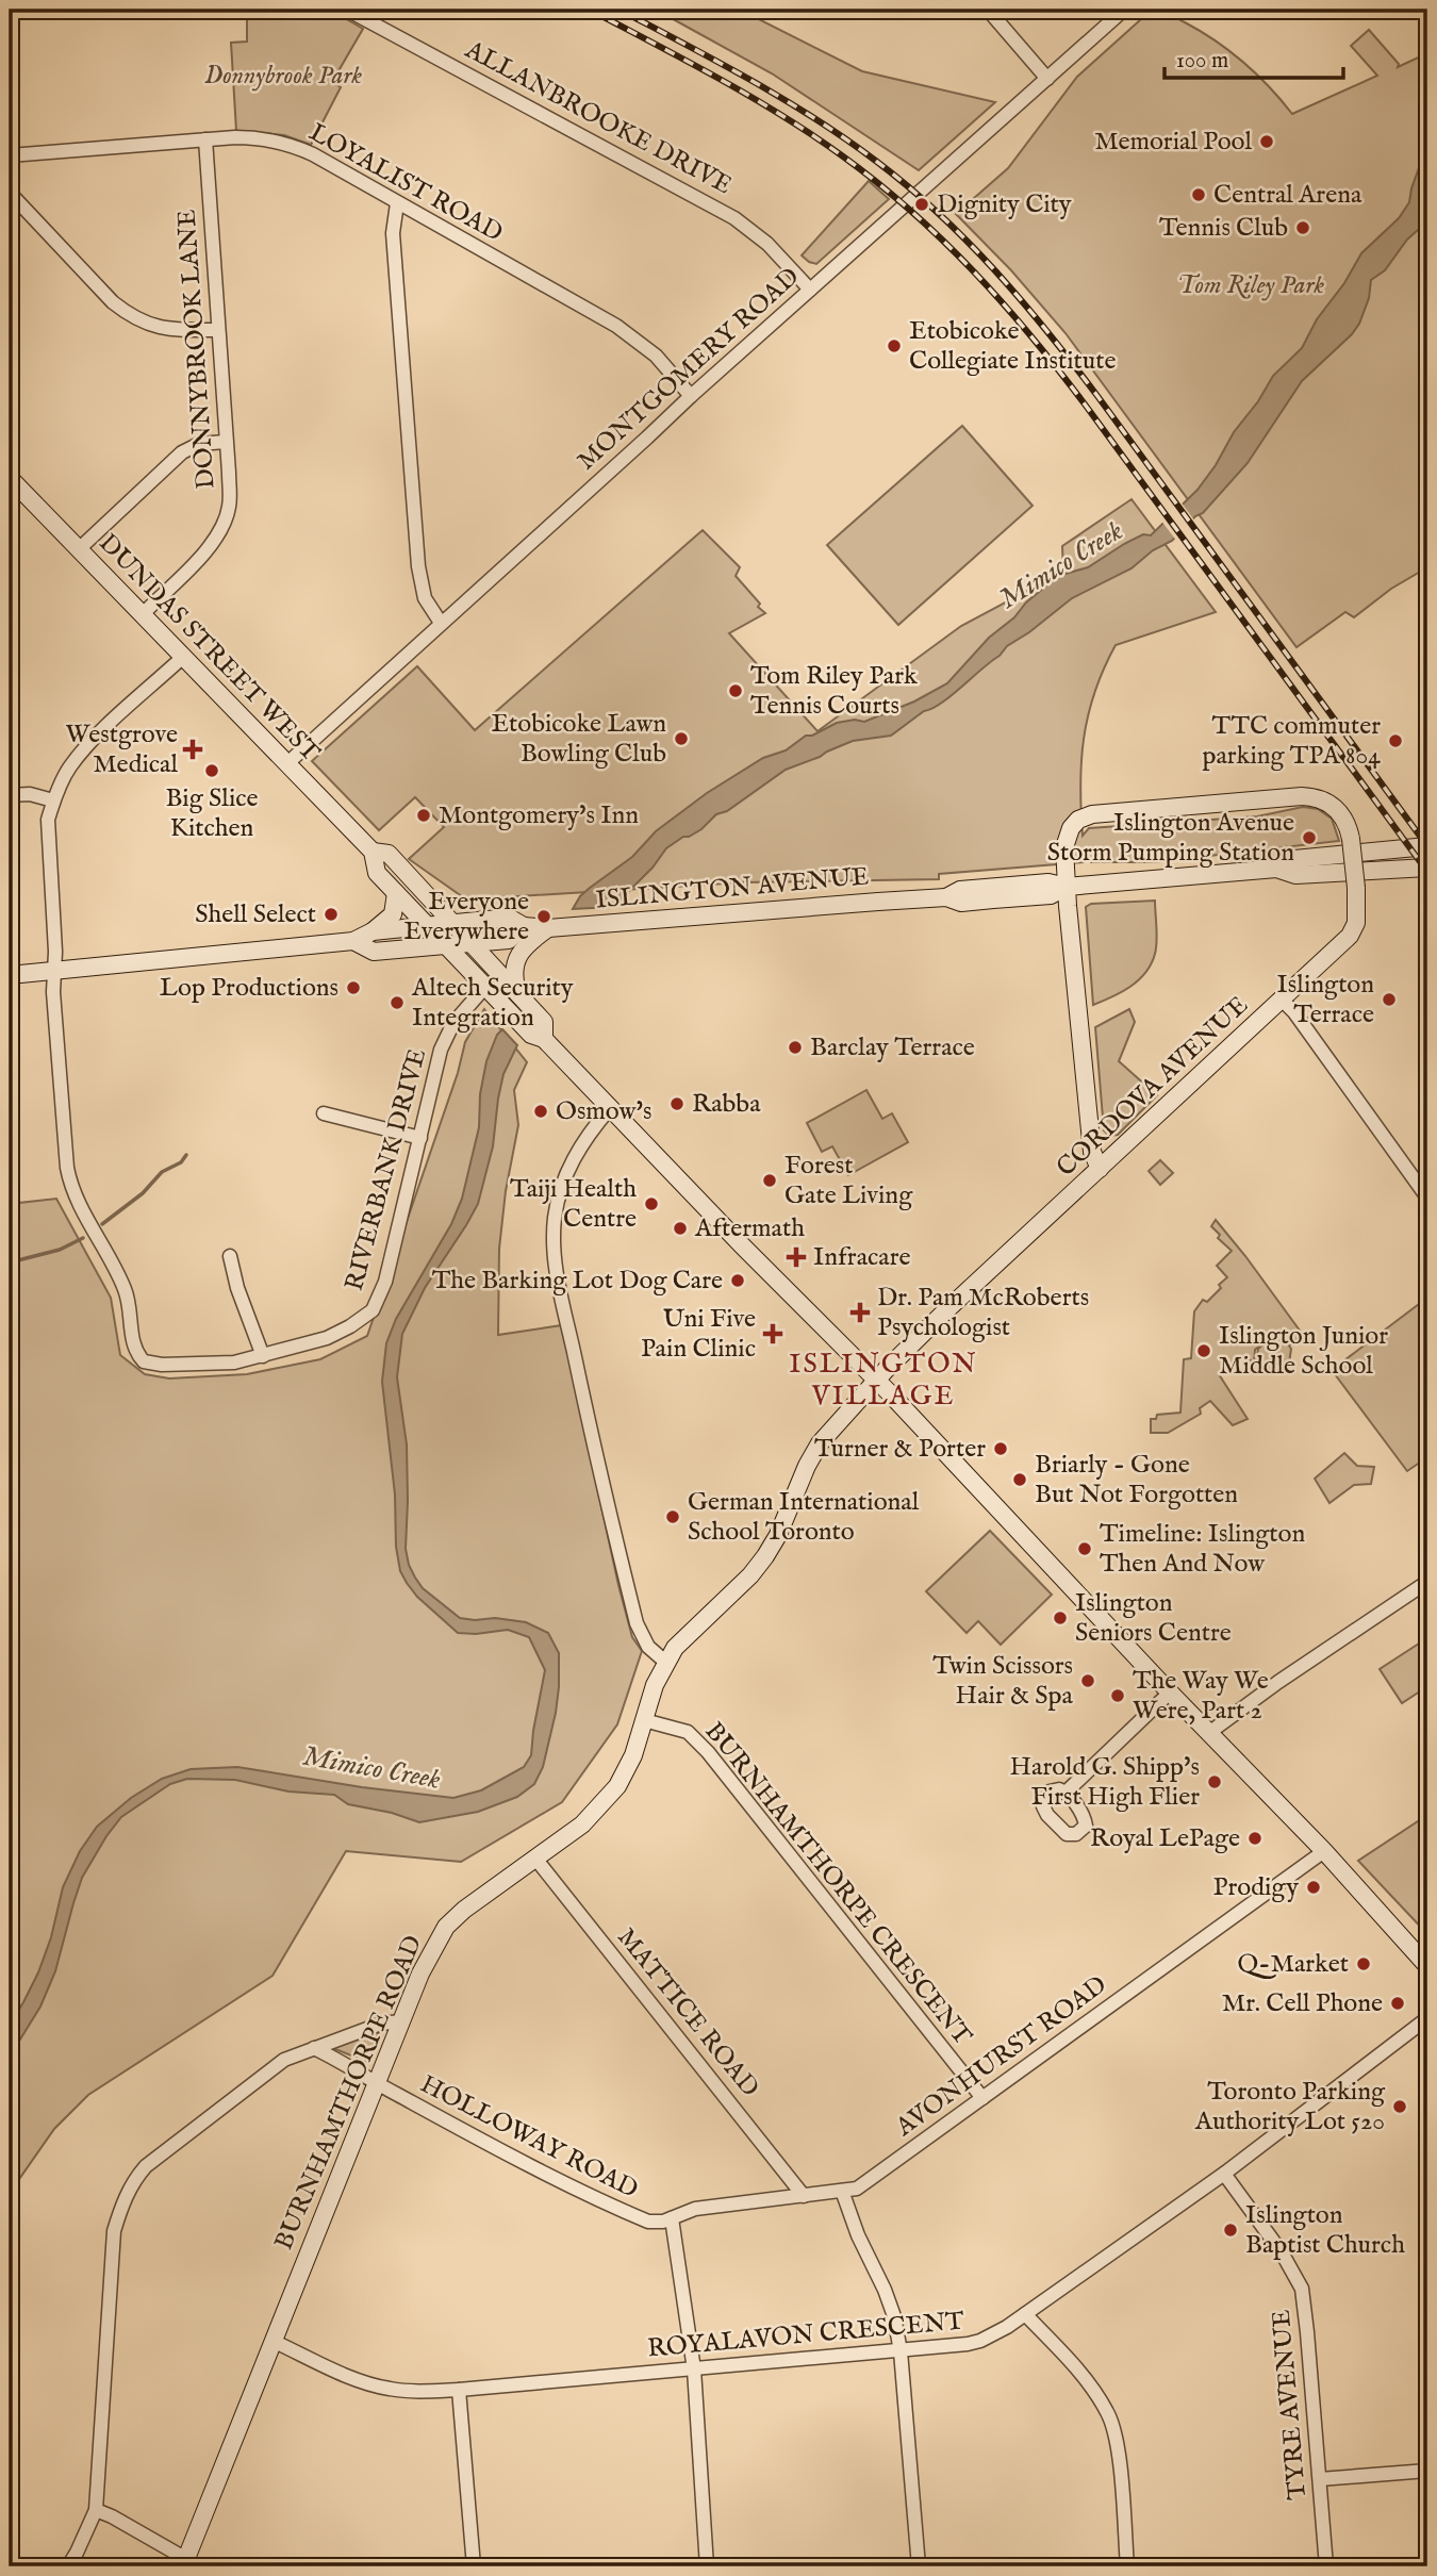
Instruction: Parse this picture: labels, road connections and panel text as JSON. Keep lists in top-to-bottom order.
{
  "streets": {
    "main road": [
      "DUNDAS STREET WEST",
      "ISLINGTON AVENUE",
      "CORDOVA AVENUE",
      "BURNHAMTHORPE ROAD"
    ],
    "street": [
      "ALLANBROOKE DRIVE",
      "LOYALIST ROAD",
      "DONNYBROOK LANE",
      "MONTGOMERY ROAD",
      "RIVERBANK DRIVE",
      "BURNHAMTHORPE CRESCENT",
      "MATTICE ROAD",
      "AVONHURST ROAD",
      "HOLLOWAY ROAD",
      "ROYALAVON CRESCENT",
      "TYRE AVENUE"
    ]
  },
  "crossings": [
    ["ALLANBROOKE DRIVE", "MONTGOMERY ROAD"],
    ["LOYALIST ROAD", "DONNYBROOK LANE"],
    ["LOYALIST ROAD", "MONTGOMERY ROAD"],
    ["DONNYBROOK LANE", "DUNDAS STREET WEST"],
    ["MONTGOMERY ROAD", "DUNDAS STREET WEST"],
    ["DUNDAS STREET WEST", "ISLINGTON AVENUE"],
    ["DUNDAS STREET WEST", "CORDOVA AVENUE"],
    ["DUNDAS STREET WEST", "RIVERBANK DRIVE"],
    ["DUNDAS STREET WEST", "AVONHURST ROAD"],
    ["DUNDAS STREET WEST", "BURNHAMTHORPE ROAD"],
    ["ISLINGTON AVENUE", "CORDOVA AVENUE"],
    ["ISLINGTON AVENUE", "RIVERBANK DRIVE"],
    ["CORDOVA AVENUE", "BURNHAMTHORPE ROAD"],
    ["BURNHAMTHORPE CRESCENT", "AVONHURST ROAD"],
    ["BURNHAMTHORPE CRESCENT", "BURNHAMTHORPE ROAD"],
    ["MATTICE ROAD", "AVONHURST ROAD"],
    ["MATTICE ROAD", "BURNHAMTHORPE ROAD"],
    ["AVONHURST ROAD", "HOLLOWAY ROAD"],
    ["BURNHAMTHORPE ROAD", "HOLLOWAY ROAD"],
    ["BURNHAMTHORPE ROAD", "ROYALAVON CRESCENT"],
    ["ROYALAVON CRESCENT", "TYRE AVENUE"]
  ],
  "districts": ["ISLINGTON VILLAGE"],
  "water": ["Mimico Creek"],
  "parks": ["Donnybrook Park", "Tom Riley Park"],
  "places": {
    "other": [
      "Memorial Pool",
      "Central Arena",
      "Dignity City",
      "Tennis Club",
      "Etobicoke Collegiate Institute",
      "Tom Riley Park Tennis Courts",
      "Etobicoke Lawn Bowling Club",
      "TTC commuter parking TPA 804",
      "Big Slice Kitchen",
      "Montgomery's Inn",
      "Islington Avenue Storm Pumping Station",
      "Shell Select",
      "Everyone Everywhere",
      "Lop Productions",
      "Islington Terrace",
      "Altech Security Integration",
      "Barclay Terrace",
      "Rabba",
      "Osmow's",
      "Forest Gate Living",
      "Taiji Health Centre",
      "Aftermath",
      "The Barking Lot Dog Care",
      "Islington Junior Middle School",
      "Turner & Porter",
      "Briarly - Gone But Not Forgotten",
      "German International School Toronto",
      "Timeline: Islington Then And Now",
      "Islington Seniors Centre",
      "Twin Scissors Hair & Spa",
      "The Way We Were, Part 2",
      "Harold G. Shipp's First High Flier",
      "Royal LePage",
      "Prodigy",
      "Q-Market",
      "Mr. Cell Phone",
      "Toronto Parking Authority Lot 520",
      "Islington Baptist Church"
    ],
    "health": [
      "Westgrove Medical",
      "Infracare",
      "Dr. Pam McRoberts Psychologist",
      "Uni Five Pain Clinic"
    ]
  },
  "scale_bar": "100 m"
}
